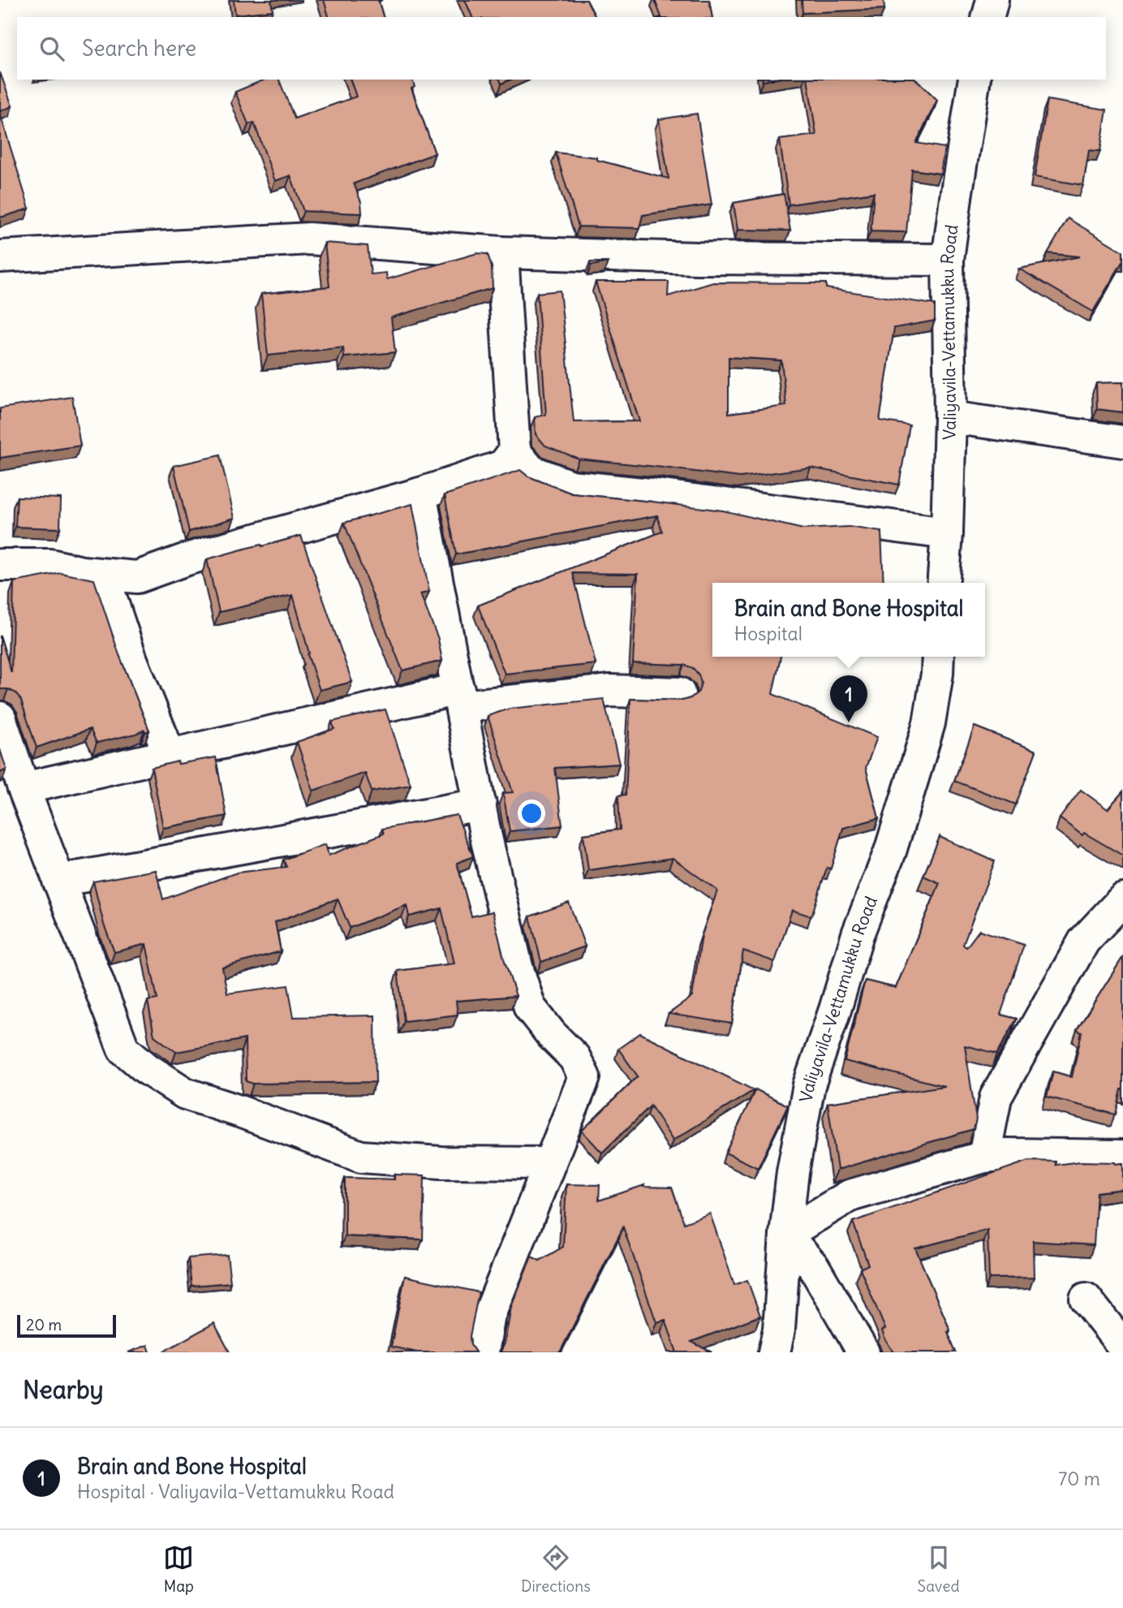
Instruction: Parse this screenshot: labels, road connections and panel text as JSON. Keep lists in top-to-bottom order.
{
  "streets": {
    "street": ["Valiyavila-Vettamukku Road"]
  },
  "scale_bar": "20 m",
  "page": {
    "search": "Search here",
    "popup": ["Brain and Bone Hospital", "Hospital"],
    "pins": "1",
    "scale": "20 m",
    "heading": "Nearby",
    "list": [
      {
        "mark": "1",
        "name": "Brain and Bone Hospital",
        "note": "Hospital · Valiyavila-Vettamukku Road",
        "value": "70 m"
      }
    ],
    "nav": ["Map", "Directions", "Saved"]
  }
}
